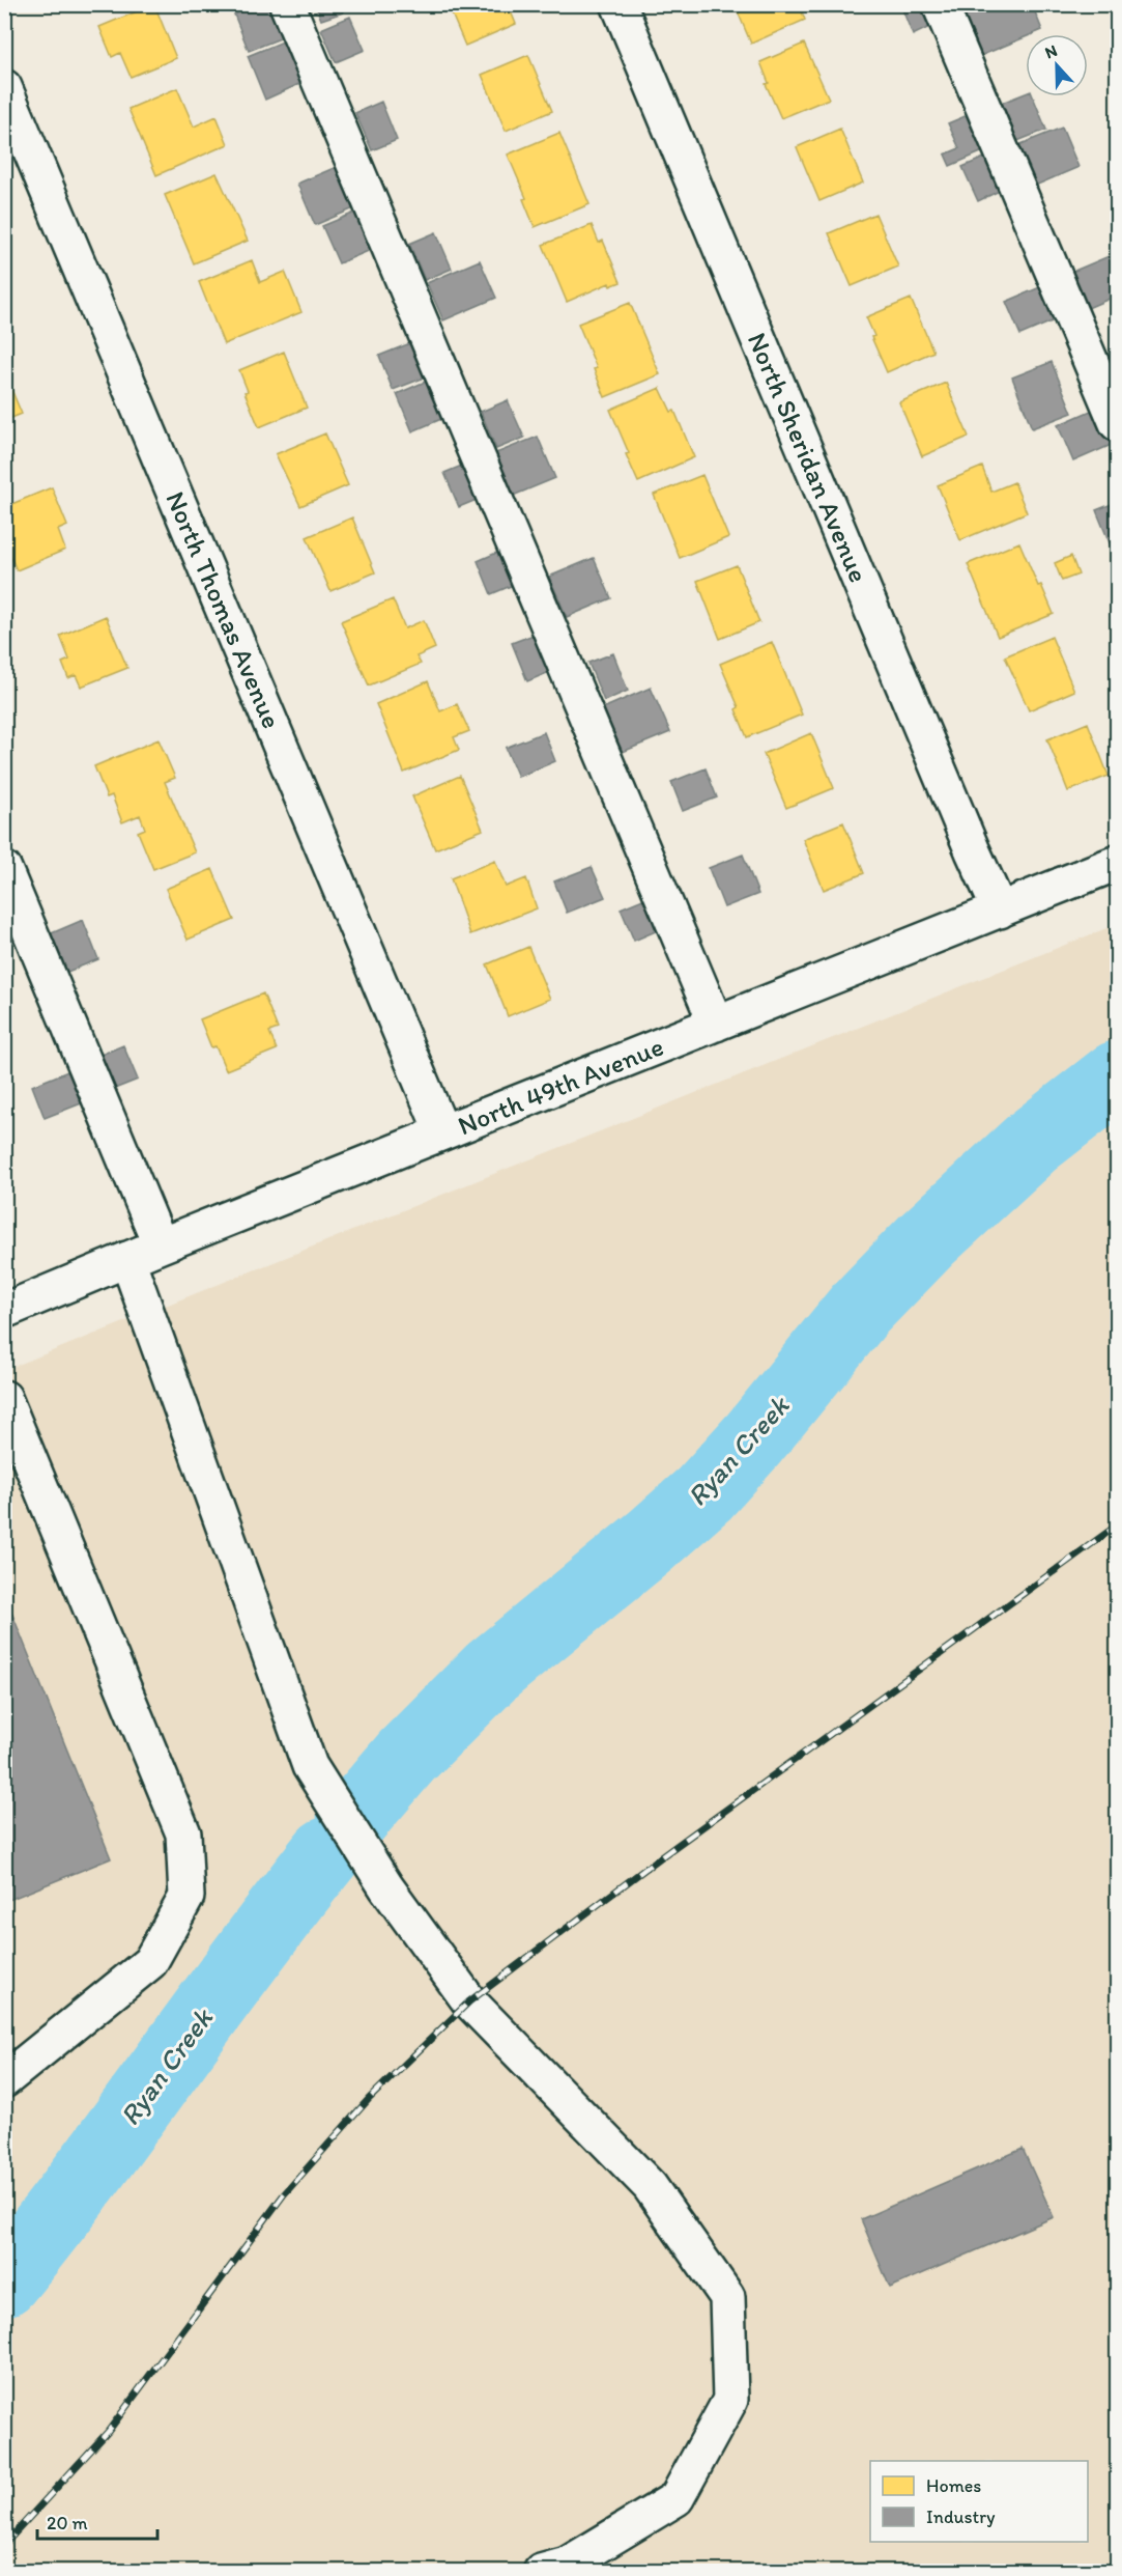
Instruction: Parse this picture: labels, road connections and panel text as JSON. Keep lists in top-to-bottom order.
{
  "streets": {
    "street": ["North Sheridan Avenue", "North Thomas Avenue", "North 49th Avenue"]
  },
  "crossings": [
    ["North Sheridan Avenue", "North 49th Avenue"],
    ["North Thomas Avenue", "North 49th Avenue"]
  ],
  "water": ["Ryan Creek"],
  "legend": ["Homes", "Industry"],
  "scale_bar": "20 m",
  "north": "top"
}
